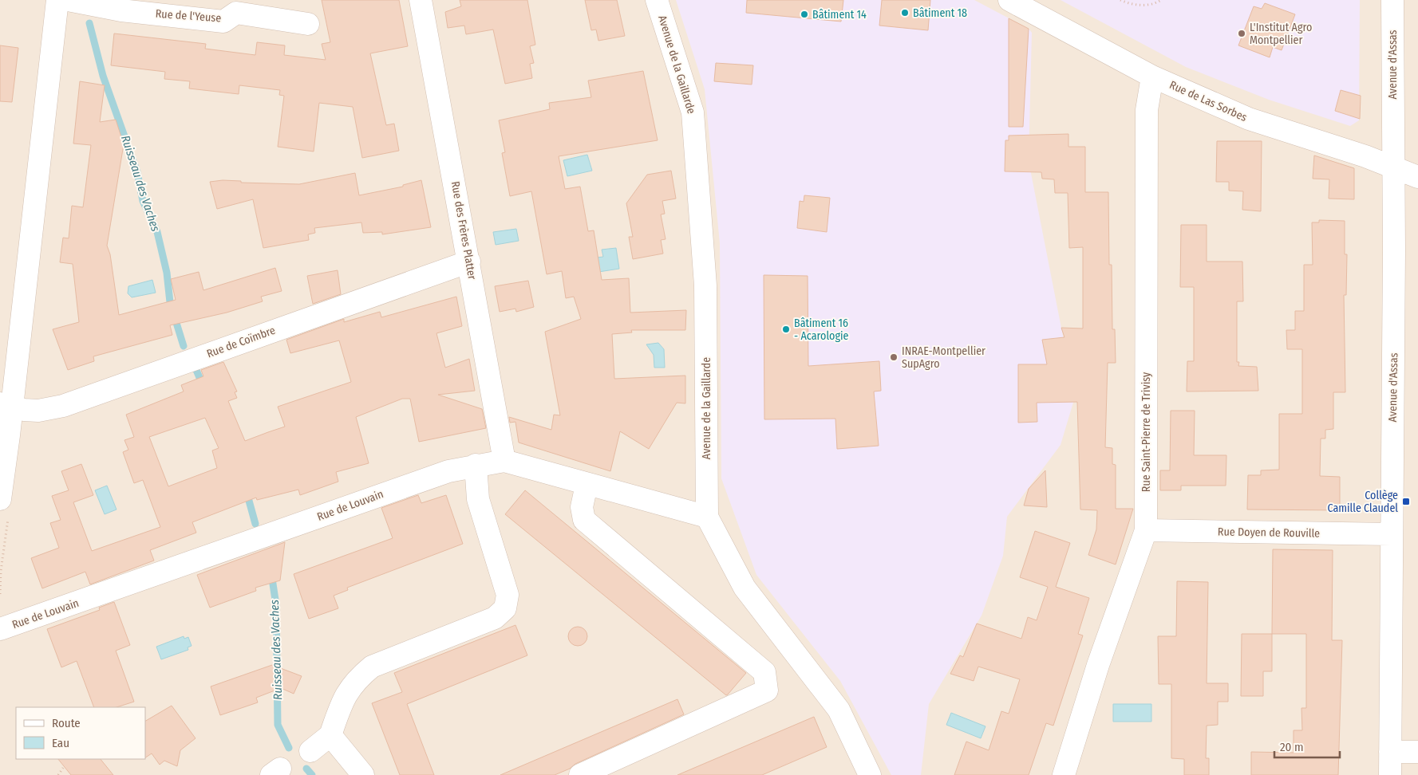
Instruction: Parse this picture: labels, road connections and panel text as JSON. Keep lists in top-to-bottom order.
{
  "streets": {
    "street": [
      "Rue de l'Yeuse",
      "Avenue de la Gaillarde",
      "Avenue d'Assas",
      "Rue de Las Sorbes",
      "Rue des Frères Platter",
      "Rue de Coïmbre",
      "Rue Saint-Pierre de Trivisy",
      "Rue de Louvain",
      "Rue Doyen de Rouville"
    ]
  },
  "crossings": [
    ["Avenue de la Gaillarde", "Rue de Louvain"],
    ["Avenue d'Assas", "Rue de Las Sorbes"],
    ["Avenue d'Assas", "Rue Doyen de Rouville"],
    ["Rue de Las Sorbes", "Rue Saint-Pierre de Trivisy"],
    ["Rue des Frères Platter", "Rue de Coïmbre"],
    ["Rue des Frères Platter", "Rue de Louvain"],
    ["Rue Saint-Pierre de Trivisy", "Rue Doyen de Rouville"]
  ],
  "water": ["Ruisseau des Vaches"],
  "places": {
    "other": [
      "Bâtiment 18",
      "Bâtiment 14",
      "L'Institut Agro Montpellier",
      "Bâtiment 16 - Acarologie",
      "INRAE-Montpellier SupAgro"
    ],
    "transit": ["Collège Camille Claudel"]
  },
  "legend": ["Route", "Eau"],
  "scale_bar": "20 m"
}
